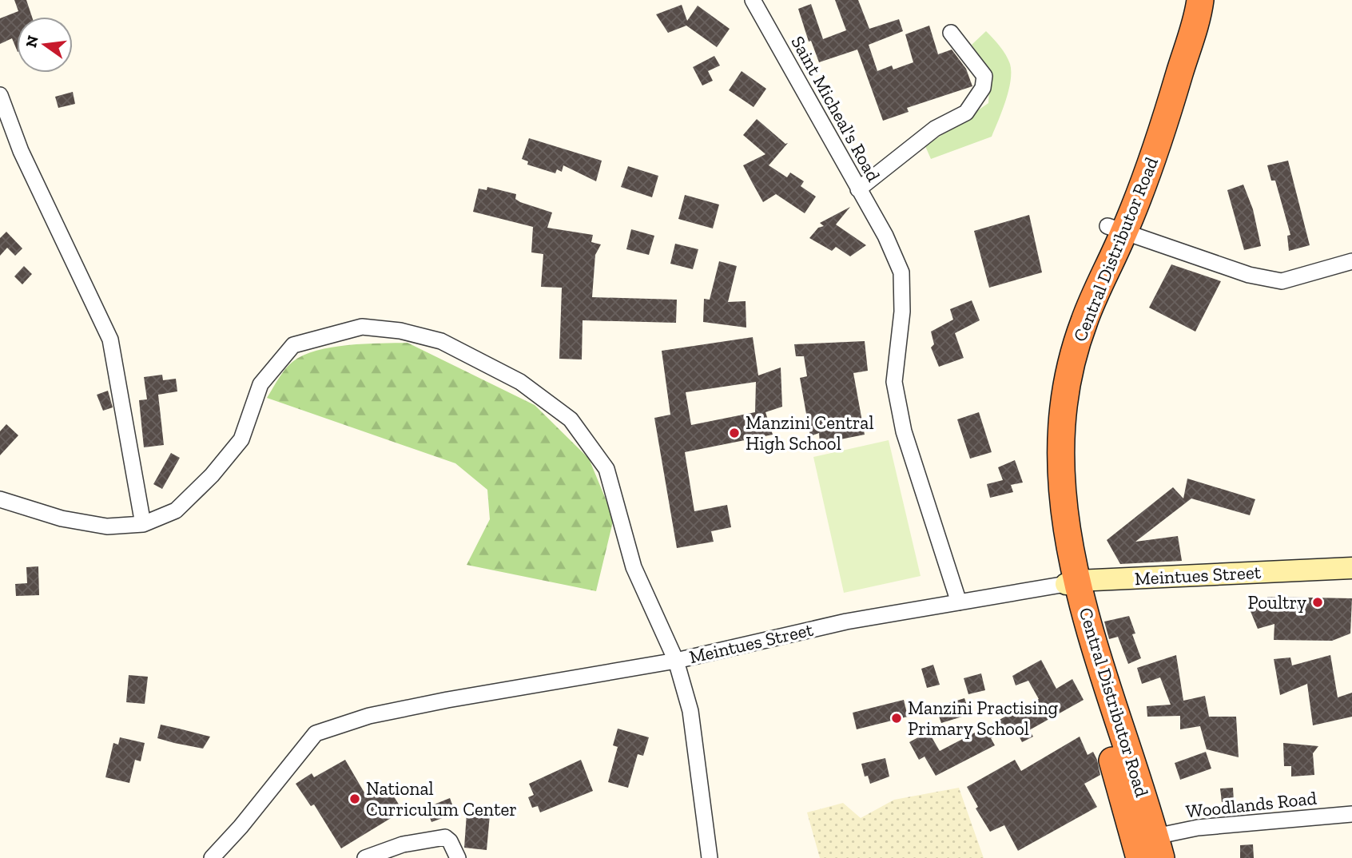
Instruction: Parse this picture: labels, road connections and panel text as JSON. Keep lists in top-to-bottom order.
{
  "streets": {
    "highway": ["Central Distributor Road"],
    "street": ["Saint Micheal's Road", "Meintues Street", "Woodlands Road"]
  },
  "crossings": [
    ["Saint Micheal's Road", "Meintues Street"],
    ["Central Distributor Road", "Meintues Street"],
    ["Central Distributor Road", "Woodlands Road"]
  ],
  "places": [
    "Manzini Central High School",
    "Poultry",
    "Manzini Practising Primary School",
    "National Curriculum Center"
  ],
  "north": "left"
}
